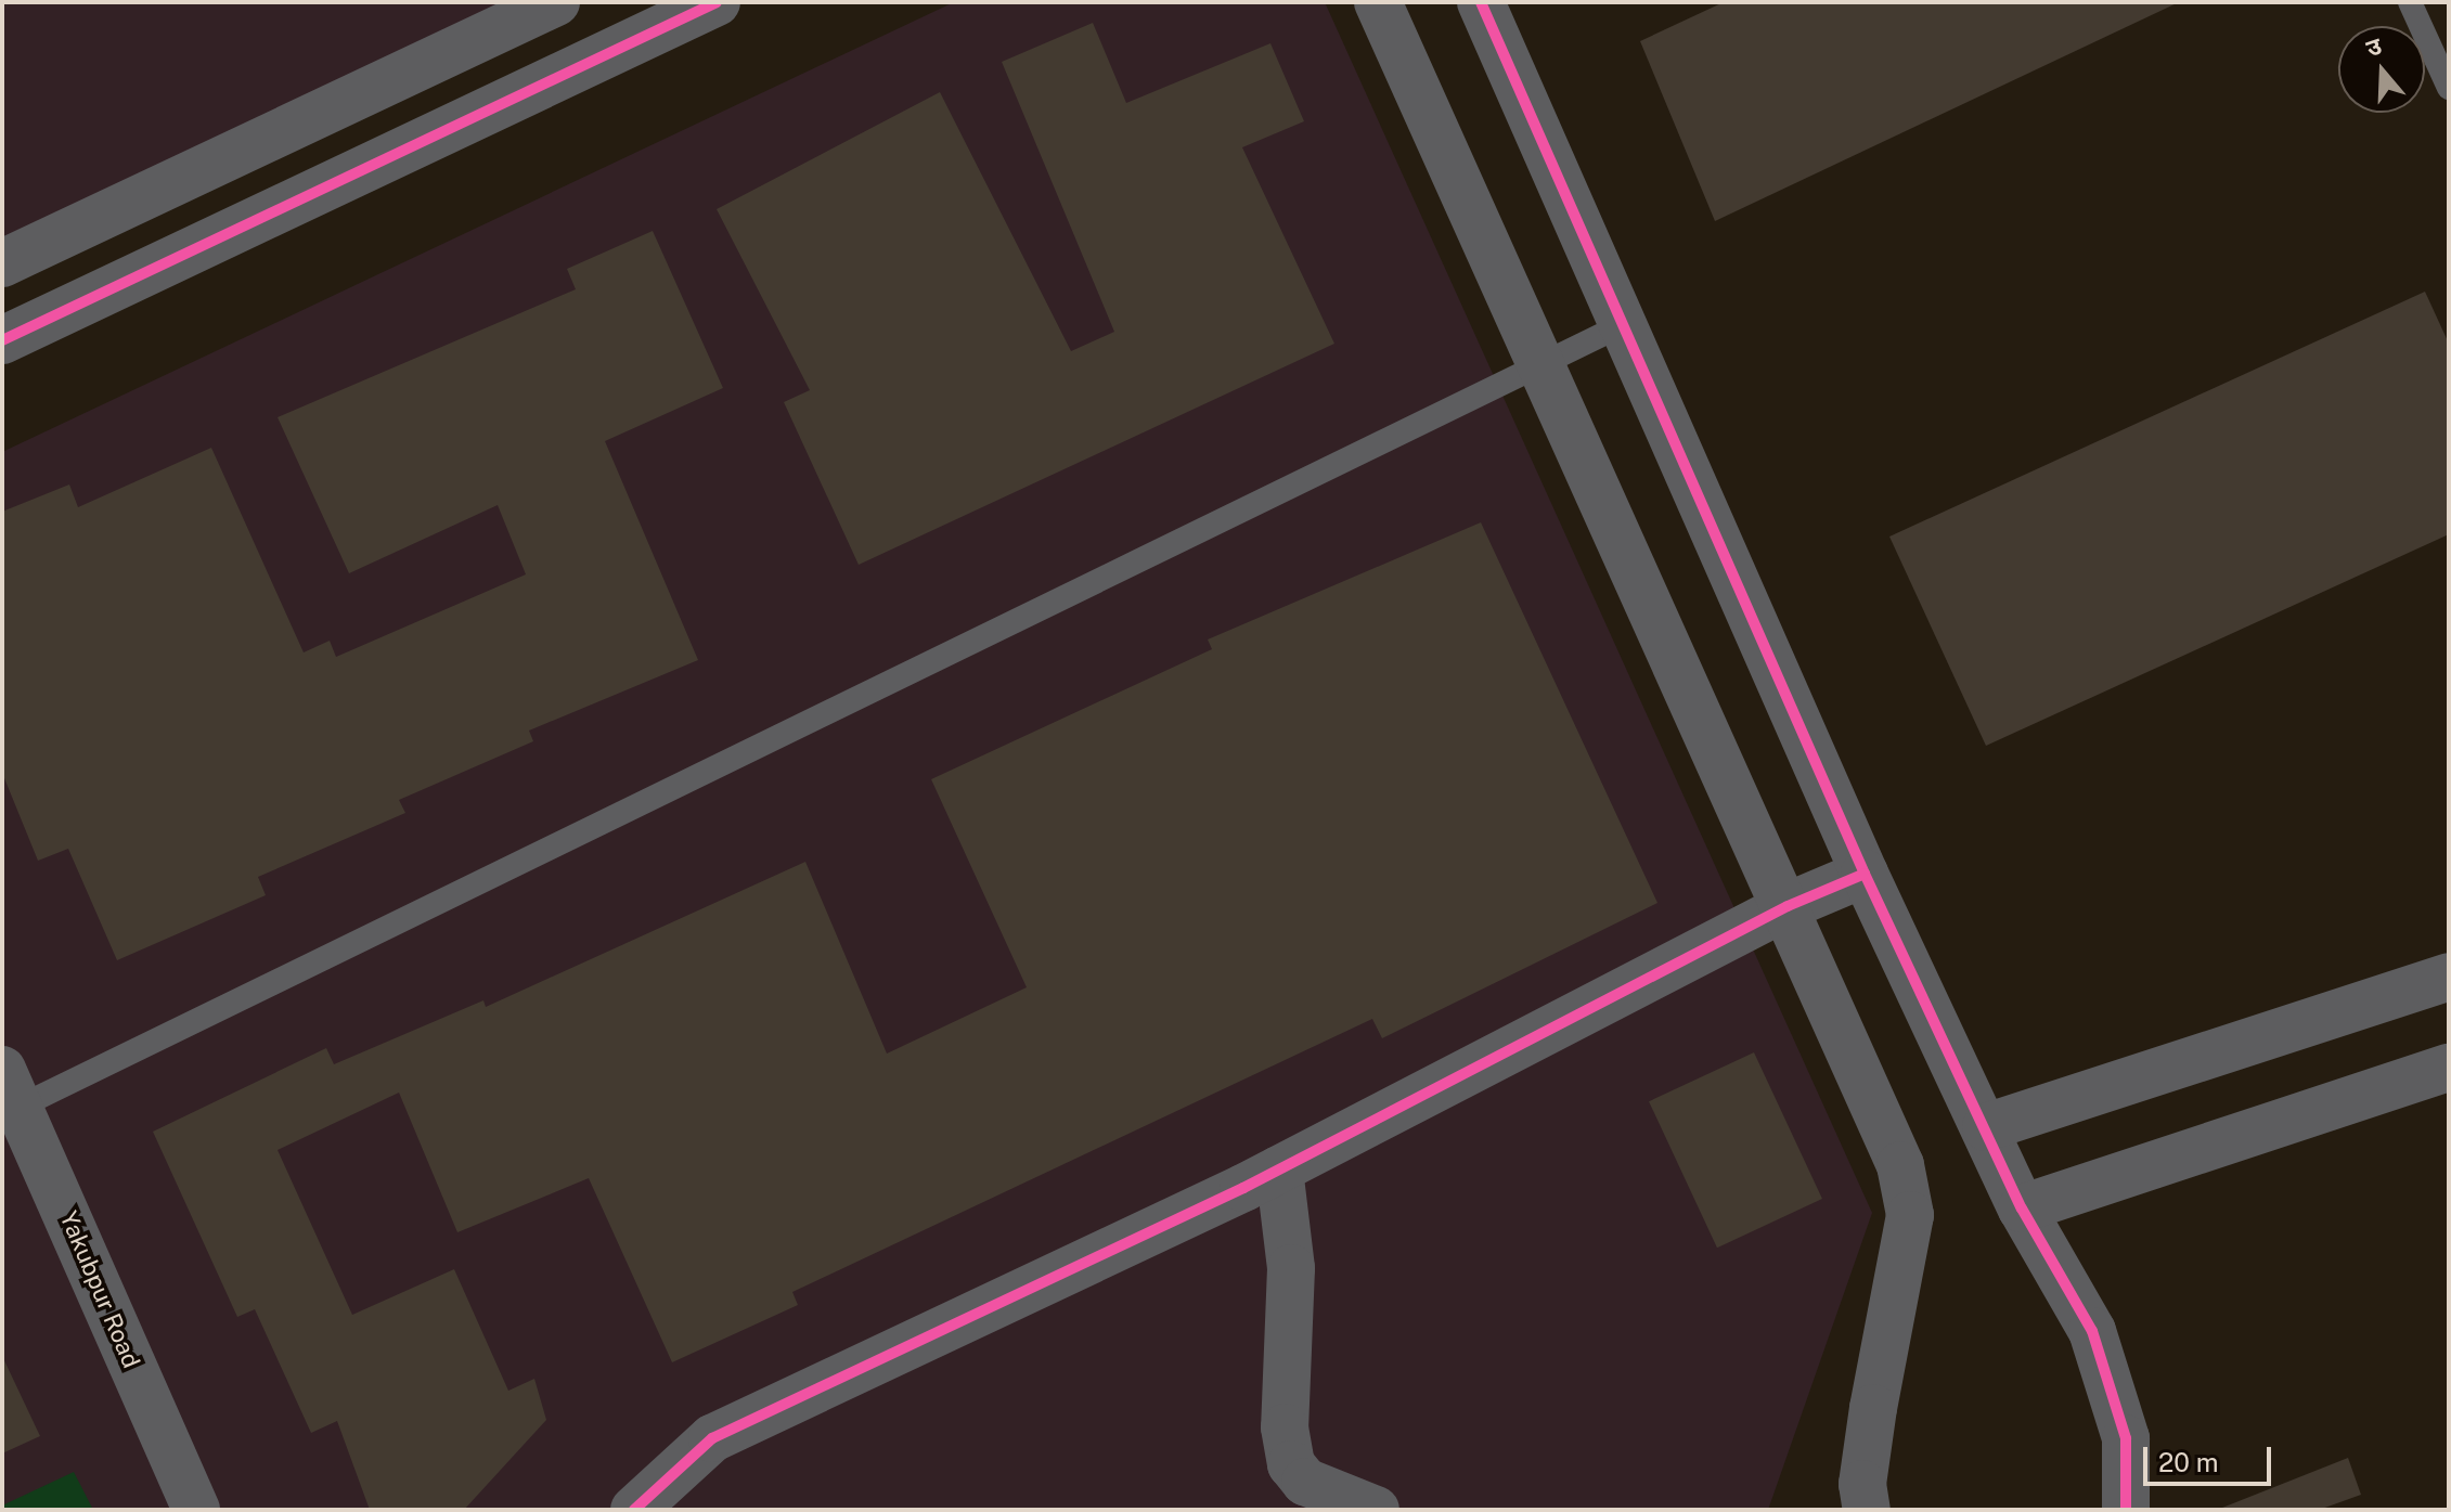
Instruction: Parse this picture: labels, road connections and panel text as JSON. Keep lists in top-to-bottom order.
{
  "streets": {
    "street": ["Yakubpur Road"]
  },
  "scale_bar": "20 m",
  "north": "top"
}
